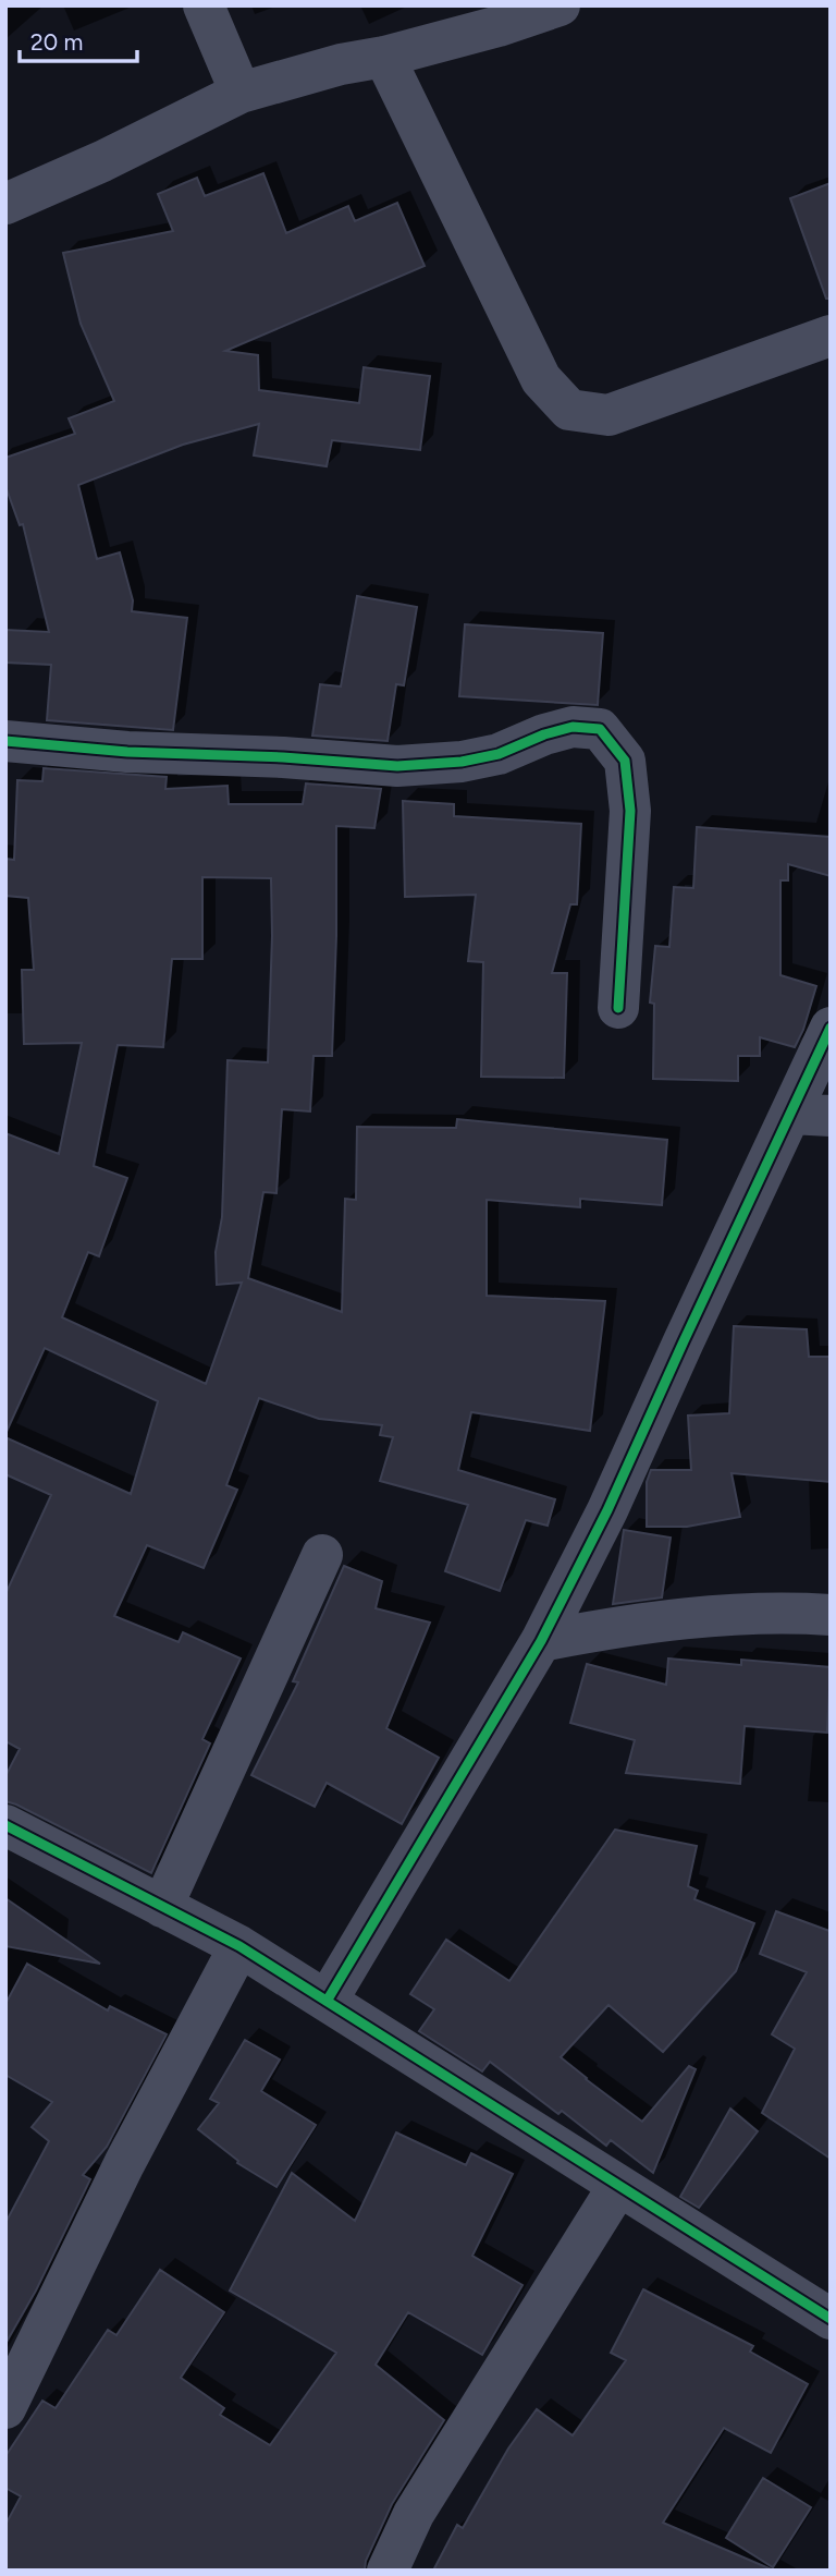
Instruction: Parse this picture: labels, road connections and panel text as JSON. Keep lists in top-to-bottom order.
{
  "scale_bar": "20 m"
}
